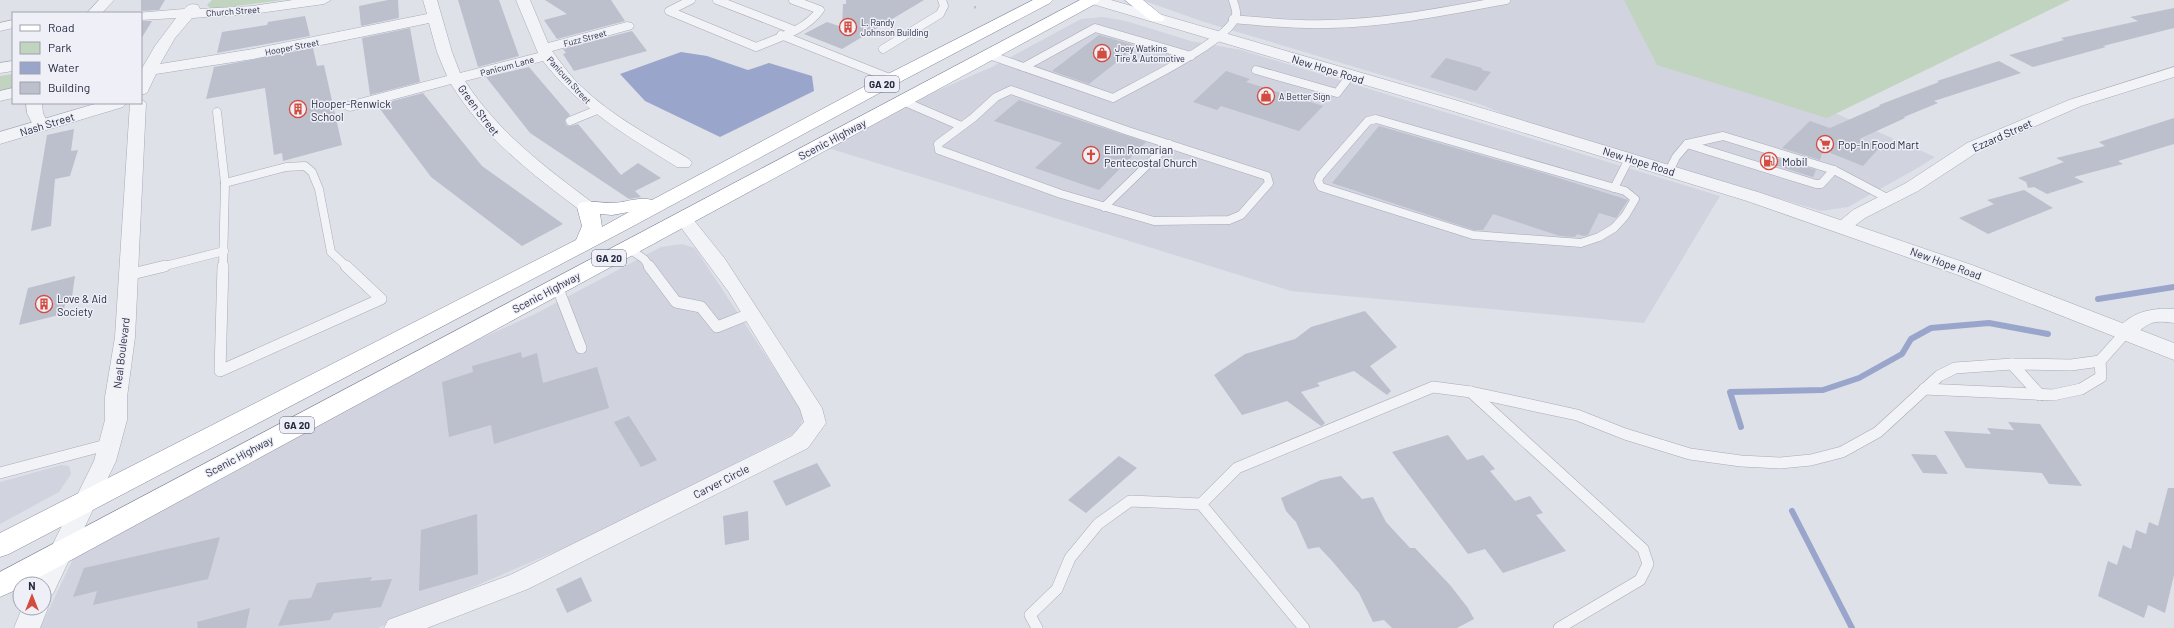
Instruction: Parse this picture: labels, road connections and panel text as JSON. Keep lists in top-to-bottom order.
{
  "streets": {
    "main road": ["GA 20", "Scenic Highway"],
    "street": [
      "Church Street",
      "Fuzz Street",
      "Hooper Street",
      "Panicum Lane",
      "New Hope Road",
      "Panicum Street",
      "Green Street",
      "Nash Street",
      "Ezzard Street",
      "Neal Boulevard",
      "Carver Circle"
    ]
  },
  "crossings": [
    ["Fuzz Street", "Panicum Lane"],
    ["Fuzz Street", "Panicum Street"],
    ["Hooper Street", "Green Street"],
    ["Panicum Lane", "Panicum Street"],
    ["Panicum Lane", "Green Street"],
    ["New Hope Road", "Ezzard Street"],
    ["New Hope Road", "Scenic Highway"],
    ["GA 20", "Neal Boulevard"],
    ["Scenic Highway", "Neal Boulevard"],
    ["Scenic Highway", "Carver Circle"]
  ],
  "places": {
    "building": ["L. Randy Johnson Building", "Hooper-Renwick School", "Love & Aid Society"],
    "shop": ["Joey Watkins Tire & Automotive", "A Better Sign"],
    "supermarket": ["Pop-In Food Mart"],
    "church": ["Elim Romarian Pentecostal Church"],
    "fuel station": ["Mobil"]
  },
  "legend": [
    "Road",
    "Park",
    "Water",
    "Building"
  ],
  "north": "top"
}
